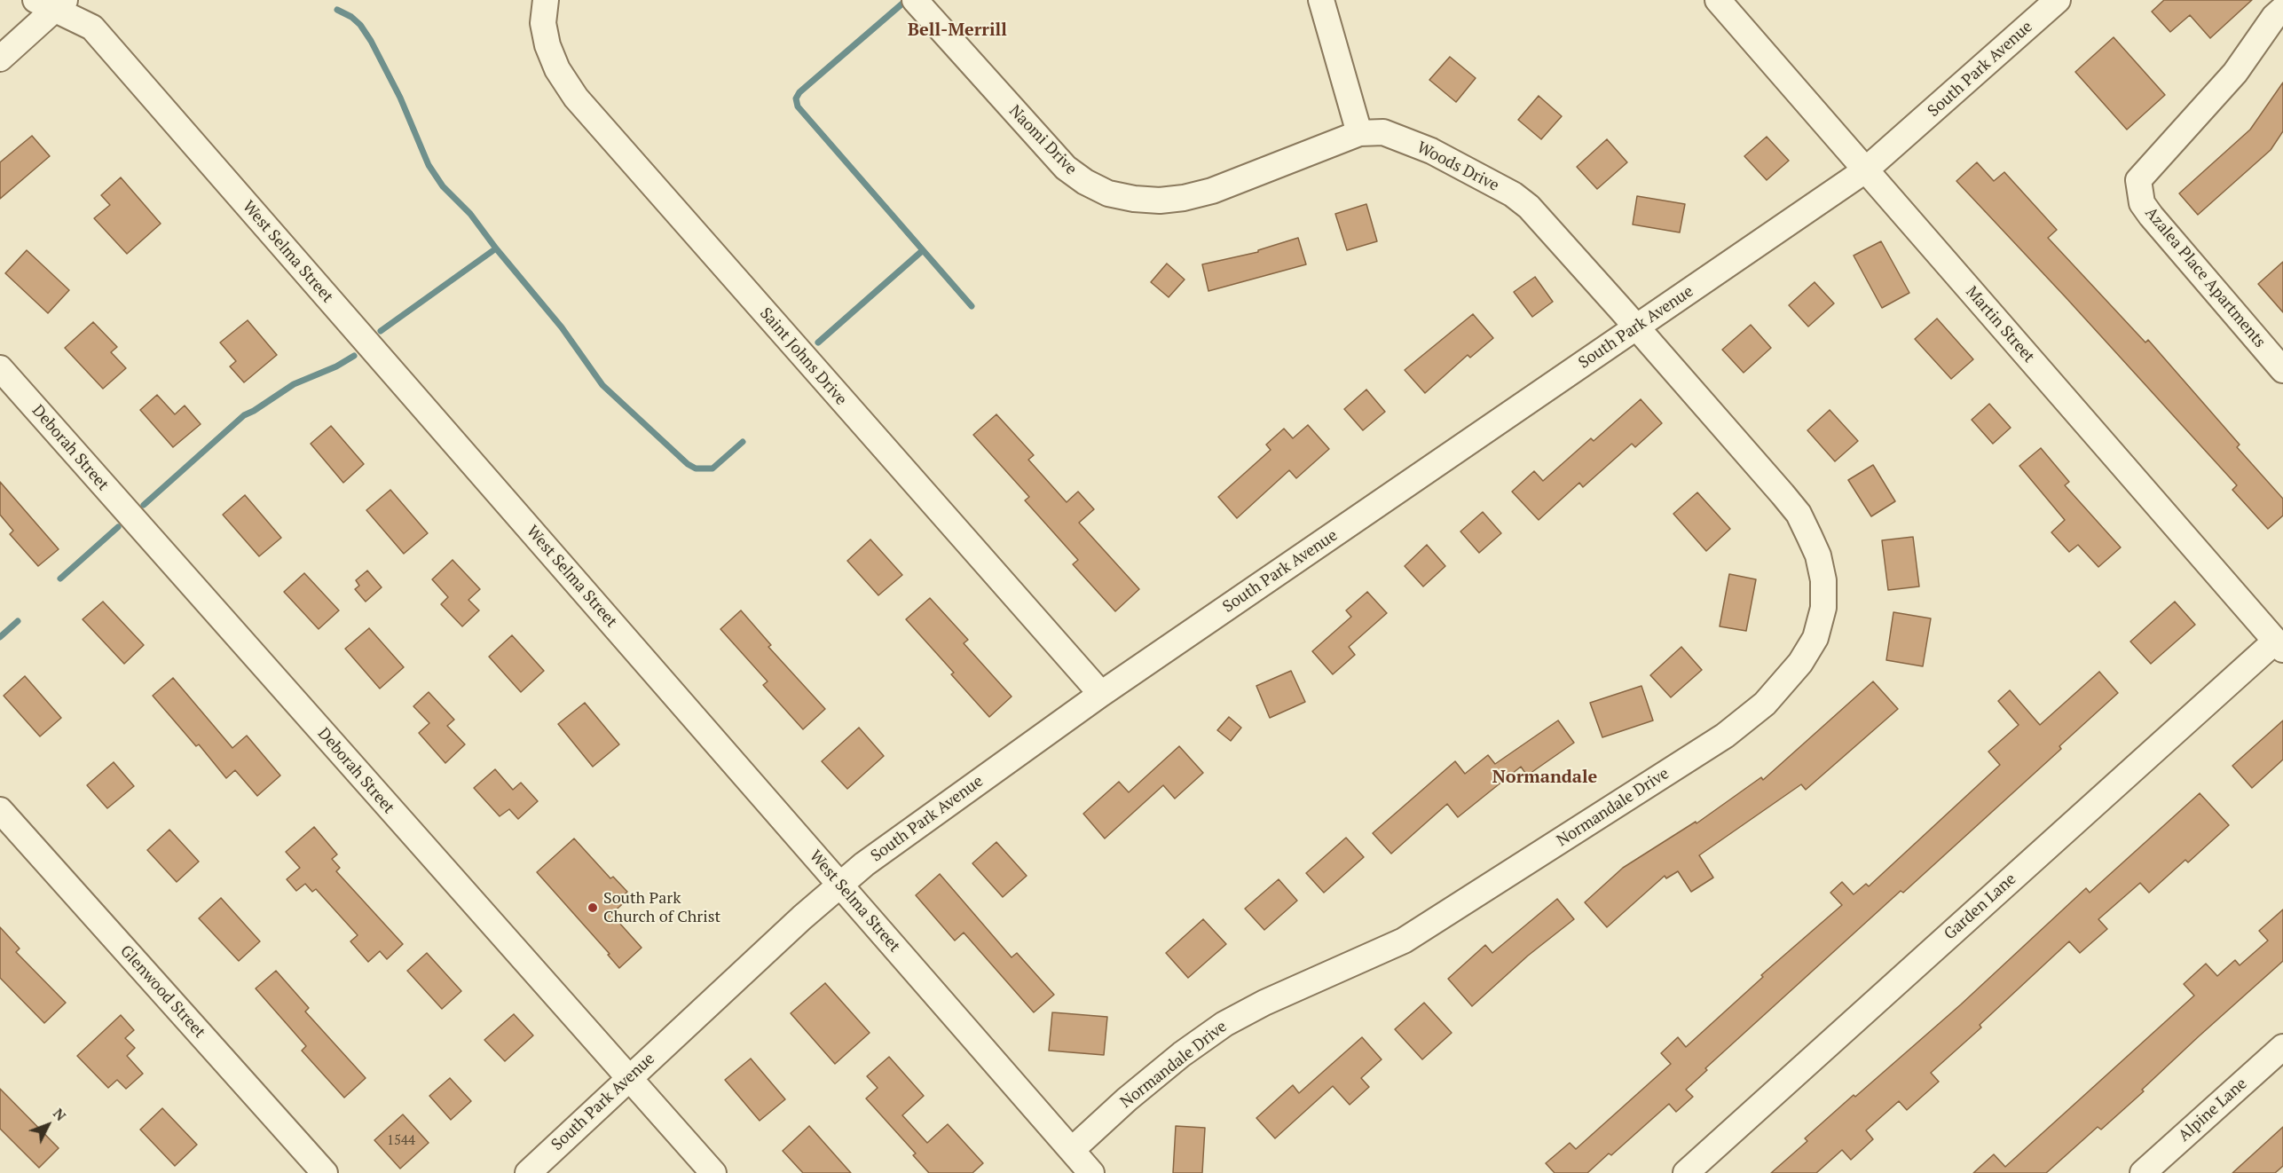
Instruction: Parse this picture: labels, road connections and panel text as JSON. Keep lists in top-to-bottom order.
{
  "streets": {
    "street": [
      "South Park Avenue",
      "Naomi Drive",
      "Woods Drive",
      "West Selma Street",
      "Azalea Place Apartments",
      "Martin Street",
      "Saint Johns Drive",
      "Deborah Street",
      "Normandale Drive",
      "Garden Lane",
      "Glenwood Street",
      "Alpine Lane"
    ]
  },
  "crossings": [
    ["South Park Avenue", "Woods Drive"],
    ["South Park Avenue", "West Selma Street"],
    ["South Park Avenue", "Martin Street"],
    ["South Park Avenue", "Saint Johns Drive"],
    ["South Park Avenue", "Deborah Street"],
    ["South Park Avenue", "Normandale Drive"],
    ["Naomi Drive", "Woods Drive"],
    ["Woods Drive", "Normandale Drive"],
    ["West Selma Street", "Normandale Drive"],
    ["Martin Street", "Garden Lane"]
  ],
  "districts": ["Bell-Merrill", "Normandale"],
  "places": ["South Park Church of Christ"],
  "house_numbers": ["1544"],
  "north": "top right"
}
